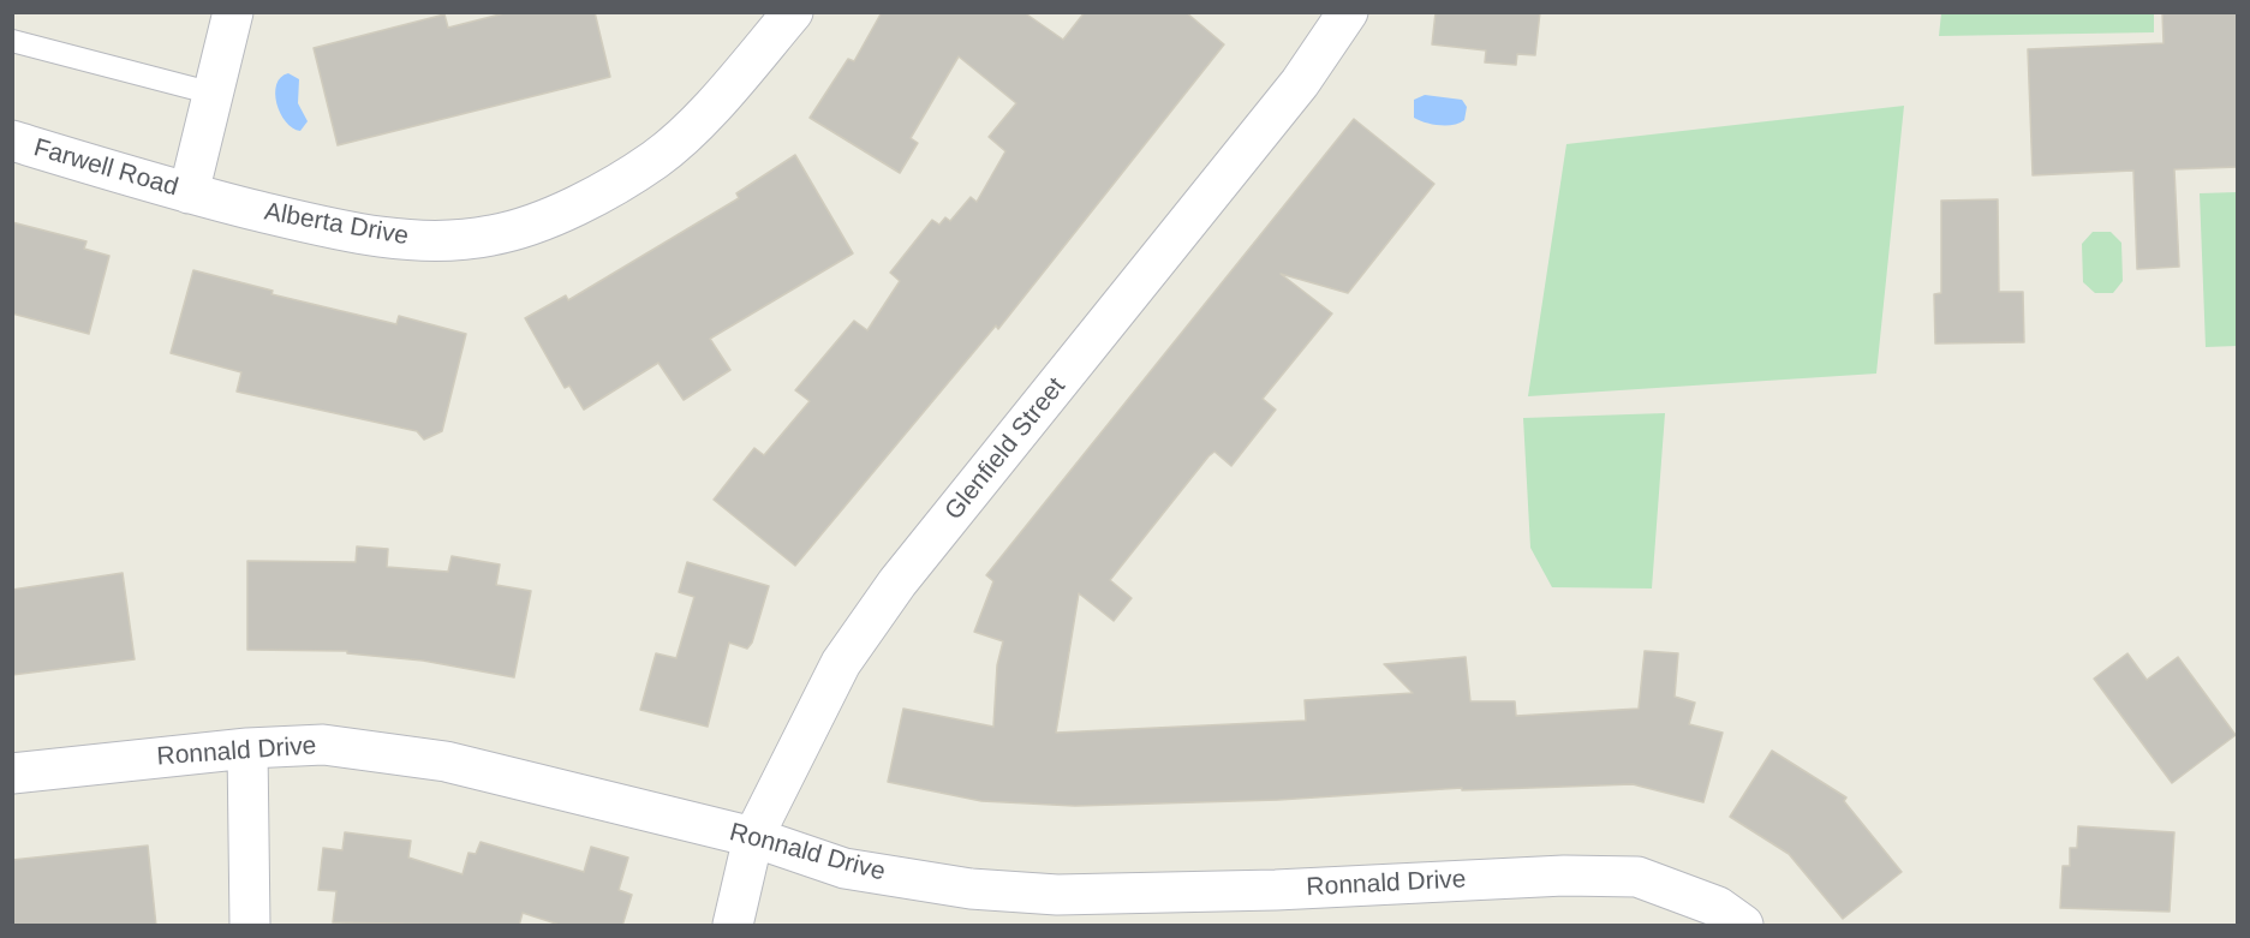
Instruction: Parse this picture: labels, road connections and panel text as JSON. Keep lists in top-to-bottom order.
{
  "streets": {
    "street": [
      "Farwell Road",
      "Alberta Drive",
      "Glenfield Street",
      "Ronnald Drive"
    ]
  },
  "crossings": [
    ["Farwell Road", "Alberta Drive"],
    ["Glenfield Street", "Ronnald Drive"]
  ]
}
